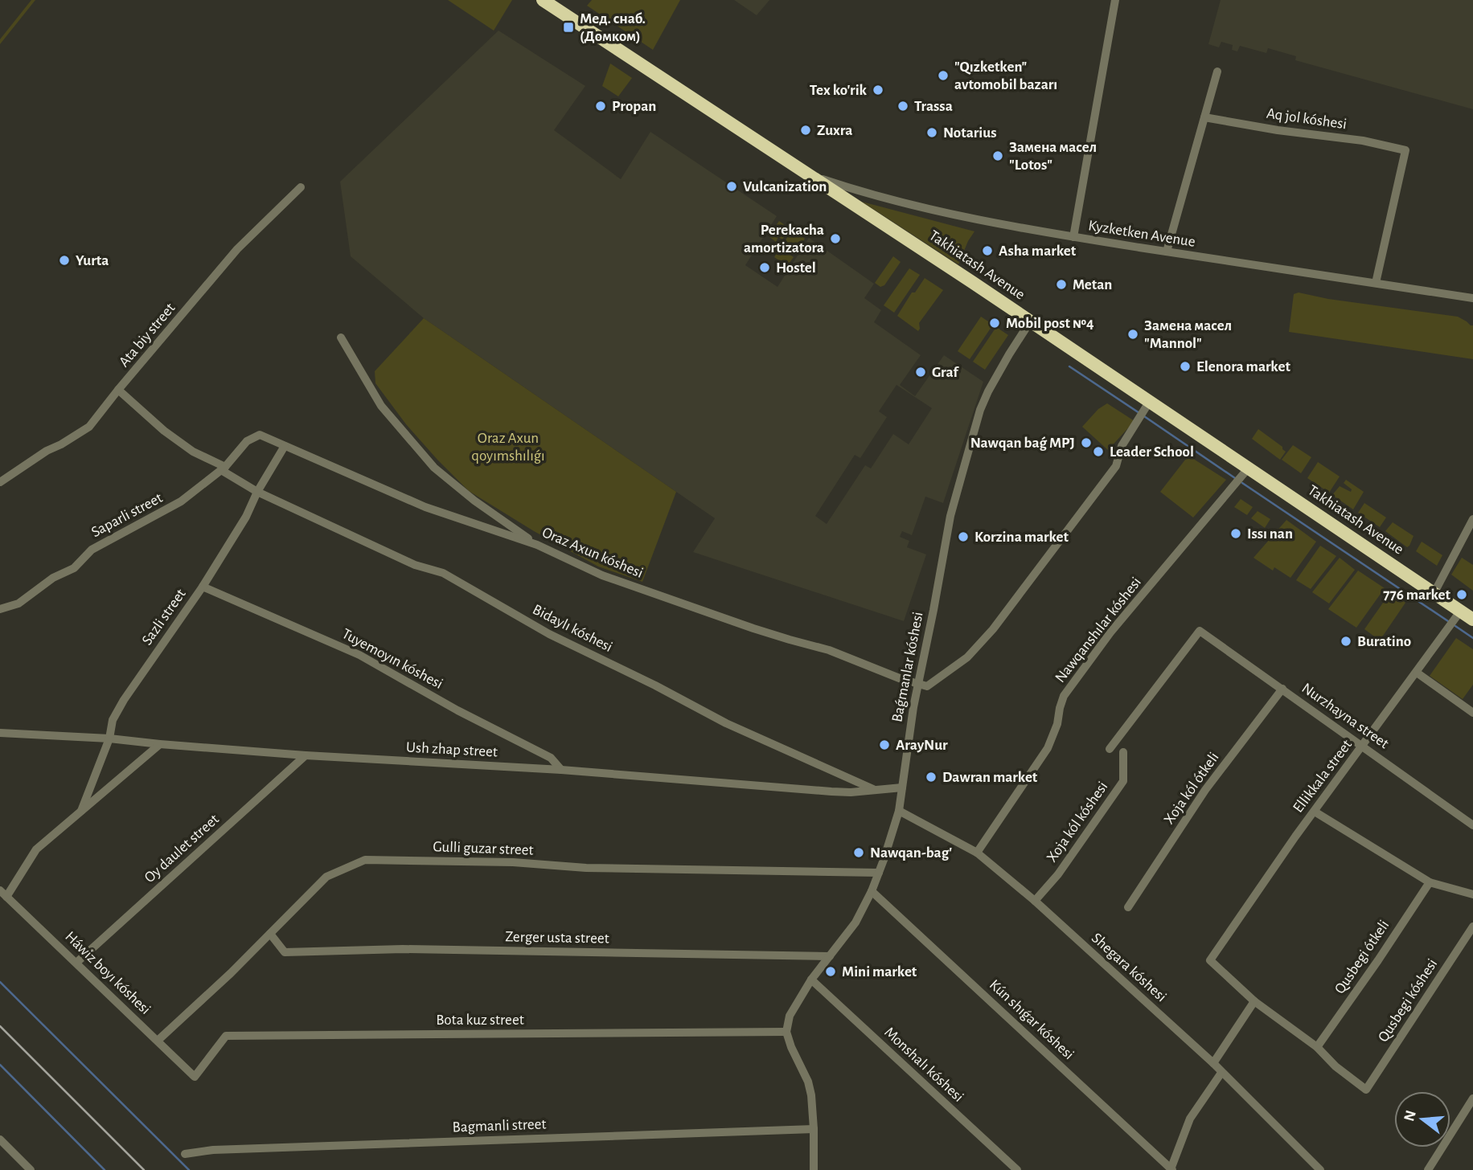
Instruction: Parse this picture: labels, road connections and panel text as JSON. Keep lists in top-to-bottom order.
{
  "streets": {
    "highway": ["Takhiatash Avenue"],
    "street": [
      "Aq jol kóshesi",
      "Kyzketken Avenue",
      "Ata biy street",
      "Saparli street",
      "Oraz Axun kóshesi",
      "Sazli street",
      "Bidaylı kóshesi",
      "Nawqanshılar kóshesi",
      "Tuyemoyın kóshesi",
      "Baǵmanlar kóshesi",
      "Nurzhayna street",
      "Ush zhap street",
      "Ellikkala street",
      "Xoja kól ótkeli",
      "Xoja kól kóshesi",
      "Oy daulet street",
      "Gulli guzar street",
      "Zerger usta street",
      "Qusbegi ótkeli",
      "Shegara kóshesi",
      "Háwiz boyı kóshesi",
      "Qusbegi kóshesi",
      "Bota kuz street",
      "Kún shıǵar kóshesi",
      "Monshalı kóshesi",
      "Bagmanli street"
    ]
  },
  "crossings": [
    ["Aq jol kóshesi", "Kyzketken Avenue"],
    ["Kyzketken Avenue", "Takhiatash Avenue"],
    ["Takhiatash Avenue", "Nawqanshılar kóshesi"],
    ["Takhiatash Avenue", "Baǵmanlar kóshesi"],
    ["Takhiatash Avenue", "Ellikkala street"],
    ["Ata biy street", "Bidaylı kóshesi"],
    ["Saparli street", "Oraz Axun kóshesi"],
    ["Saparli street", "Bidaylı kóshesi"],
    ["Oraz Axun kóshesi", "Sazli street"],
    ["Oraz Axun kóshesi", "Baǵmanlar kóshesi"],
    ["Sazli street", "Bidaylı kóshesi"],
    ["Sazli street", "Tuyemoyın kóshesi"],
    ["Sazli street", "Ush zhap street"],
    ["Sazli street", "Háwiz boyı kóshesi"],
    ["Bidaylı kóshesi", "Ush zhap street"],
    ["Nawqanshılar kóshesi", "Shegara kóshesi"],
    ["Tuyemoyın kóshesi", "Ush zhap street"],
    ["Baǵmanlar kóshesi", "Ush zhap street"],
    ["Baǵmanlar kóshesi", "Gulli guzar street"],
    ["Baǵmanlar kóshesi", "Zerger usta street"],
    ["Baǵmanlar kóshesi", "Shegara kóshesi"],
    ["Baǵmanlar kóshesi", "Bota kuz street"],
    ["Baǵmanlar kóshesi", "Kún shıǵar kóshesi"],
    ["Baǵmanlar kóshesi", "Monshalı kóshesi"],
    ["Nurzhayna street", "Ellikkala street"],
    ["Nurzhayna street", "Xoja kól ótkeli"],
    ["Ush zhap street", "Oy daulet street"],
    ["Xoja kól kóshesi", "Shegara kóshesi"],
    ["Oy daulet street", "Háwiz boyı kóshesi"],
    ["Gulli guzar street", "Zerger usta street"],
    ["Gulli guzar street", "Háwiz boyı kóshesi"],
    ["Qusbegi ótkeli", "Qusbegi kóshesi"],
    ["Háwiz boyı kóshesi", "Bota kuz street"]
  ],
  "parks": ["Oraz Axun qoyımshılıǵı"],
  "places": {
    "transit": ["Мед. снаб. (Домком)"],
    "other": [
      "\"Qızketken\" avtomobil bazarı",
      "Tex ko'rik",
      "Propan",
      "Trassa",
      "Zuxra",
      "Notarius",
      "Замена масел \"Lotos\"",
      "Vulcanization",
      "Perekacha amortizatora",
      "Asha market",
      "Yurta",
      "Hostel",
      "Metan",
      "Mobil post №4",
      "Замена масел \"Mannol\"",
      "Elenora market",
      "Graf",
      "Nawqan baǵ MPJ",
      "Leader School",
      "Issı nan",
      "Korzina market",
      "776 market",
      "Buratino",
      "ArayNur",
      "Dawran market",
      "Nawqan-bag'",
      "Mini market"
    ]
  },
  "north": "left"
}
